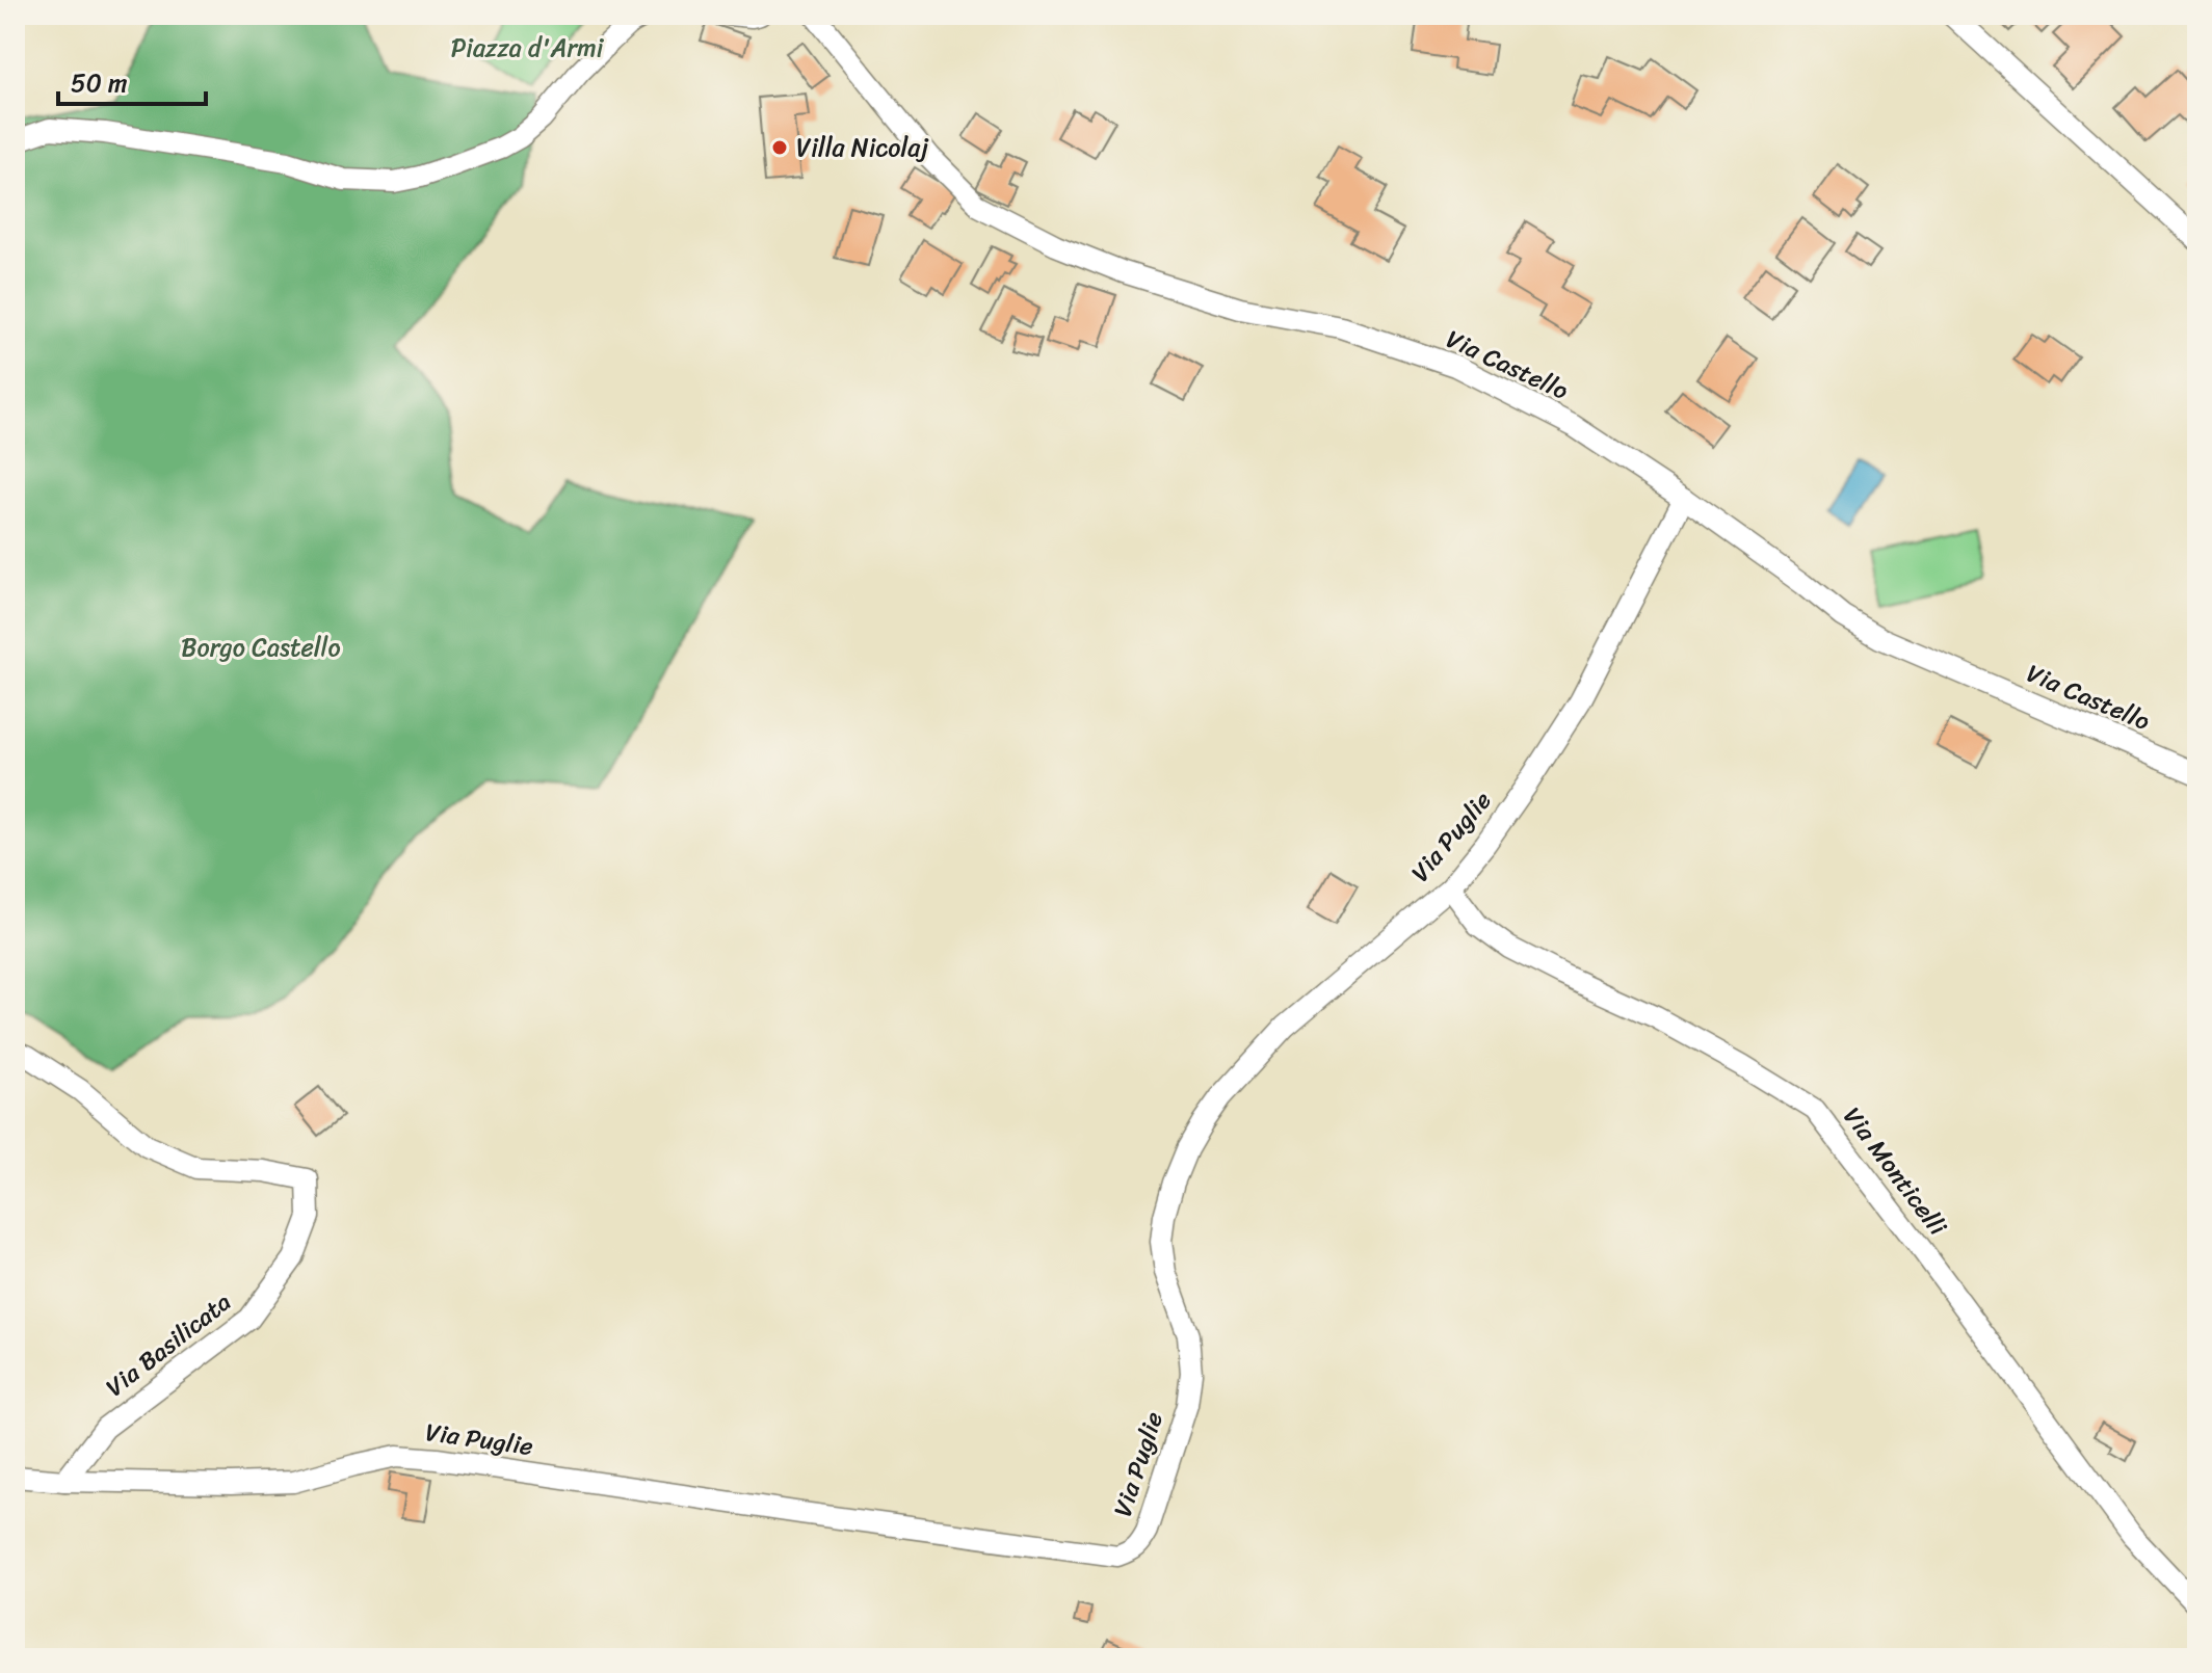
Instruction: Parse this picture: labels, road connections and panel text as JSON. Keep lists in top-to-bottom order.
{
  "streets": {
    "street": [
      "Via Castello",
      "Via Puglie",
      "Via Monticelli",
      "Via Basilicata"
    ]
  },
  "crossings": [
    ["Via Castello", "Via Puglie"],
    ["Via Puglie", "Via Monticelli"],
    ["Via Puglie", "Via Basilicata"]
  ],
  "parks": ["Piazza d'Armi", "Borgo Castello"],
  "places": ["Villa Nicolaj"],
  "scale_bar": "50 m"
}
